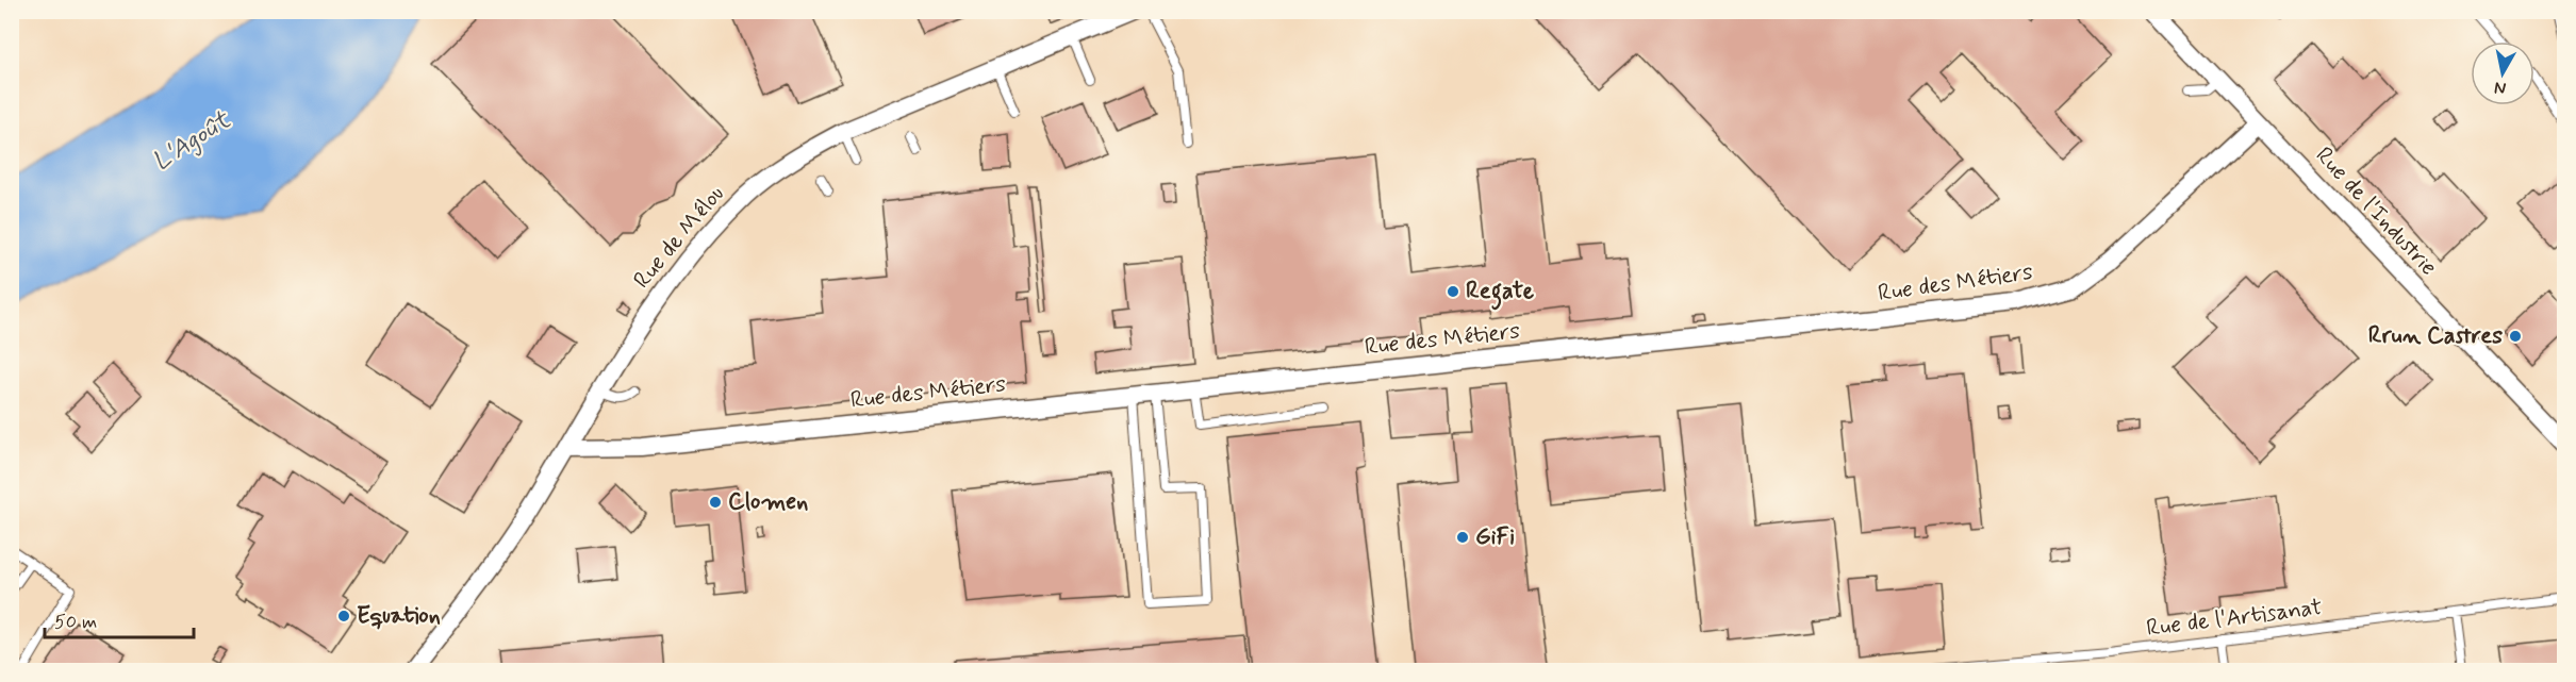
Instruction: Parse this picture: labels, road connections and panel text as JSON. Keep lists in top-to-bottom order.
{
  "streets": {
    "street": ["Rue de l'Industrie", "Rue de Mélou", "Rue des Métiers"],
    "lane": ["Rue de l'Artisanat"]
  },
  "crossings": [
    ["Rue de l'Industrie", "Rue des Métiers"],
    ["Rue de Mélou", "Rue des Métiers"]
  ],
  "water": ["L'Agoût"],
  "places": [
    "Regate",
    "Rrun Castres",
    "Clomen",
    "GiFi",
    "Equation"
  ],
  "scale_bar": "50 m",
  "north": "bottom"
}
